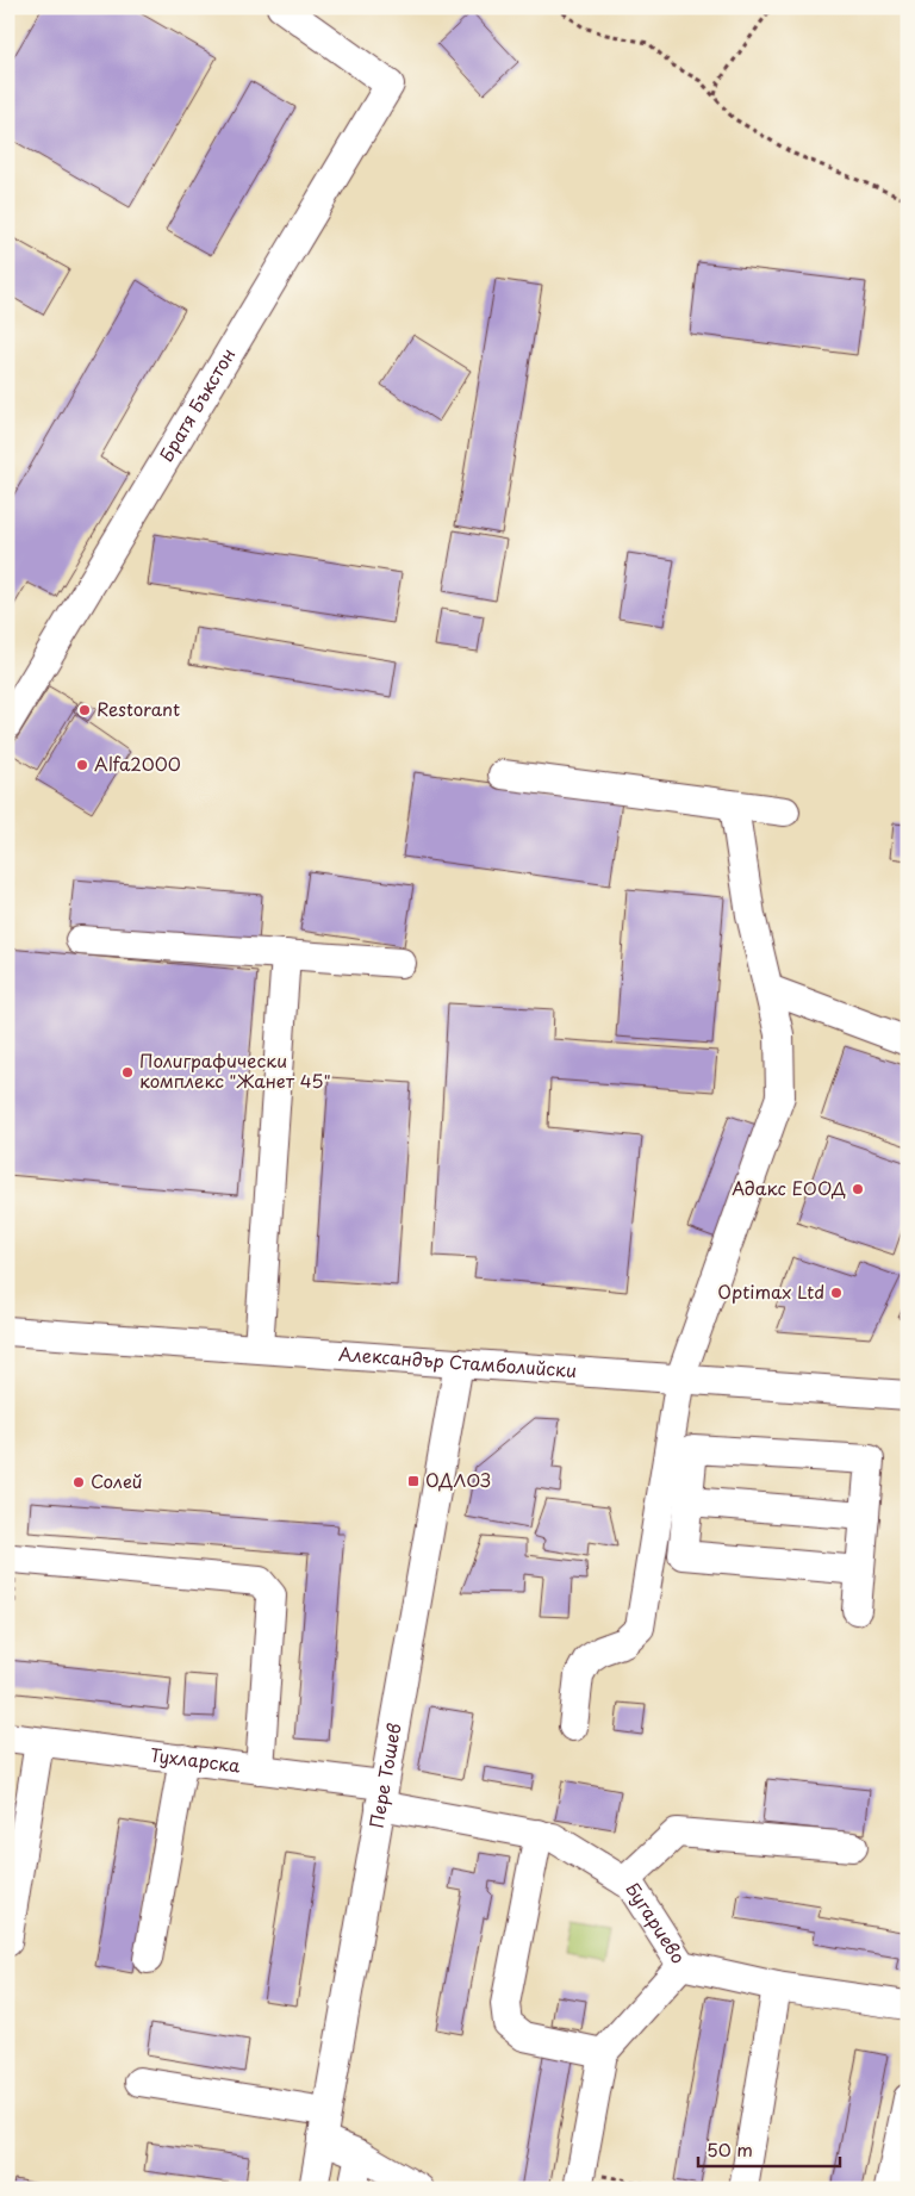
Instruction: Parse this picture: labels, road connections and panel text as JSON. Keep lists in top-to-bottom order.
{
  "streets": {
    "street": [
      "Братя Бъкстон",
      "Александър Стамболийски",
      "Тухларска",
      "Пере Тошев",
      "Бугариево"
    ]
  },
  "crossings": [
    ["Александър Стамболийски", "Пере Тошев"],
    ["Тухларска", "Пере Тошев"],
    ["Тухларска", "Бугариево"],
    ["Пере Тошев", "Бугариево"]
  ],
  "places": {
    "other": [
      "Restorant",
      "Alfa2000",
      "Полиграфически комплекс \"Жанет 45\"",
      "Адакс ЕООД",
      "Optimax Ltd",
      "Солей"
    ],
    "transit": ["ОДЛОЗ"]
  },
  "scale_bar": "50 m"
}
